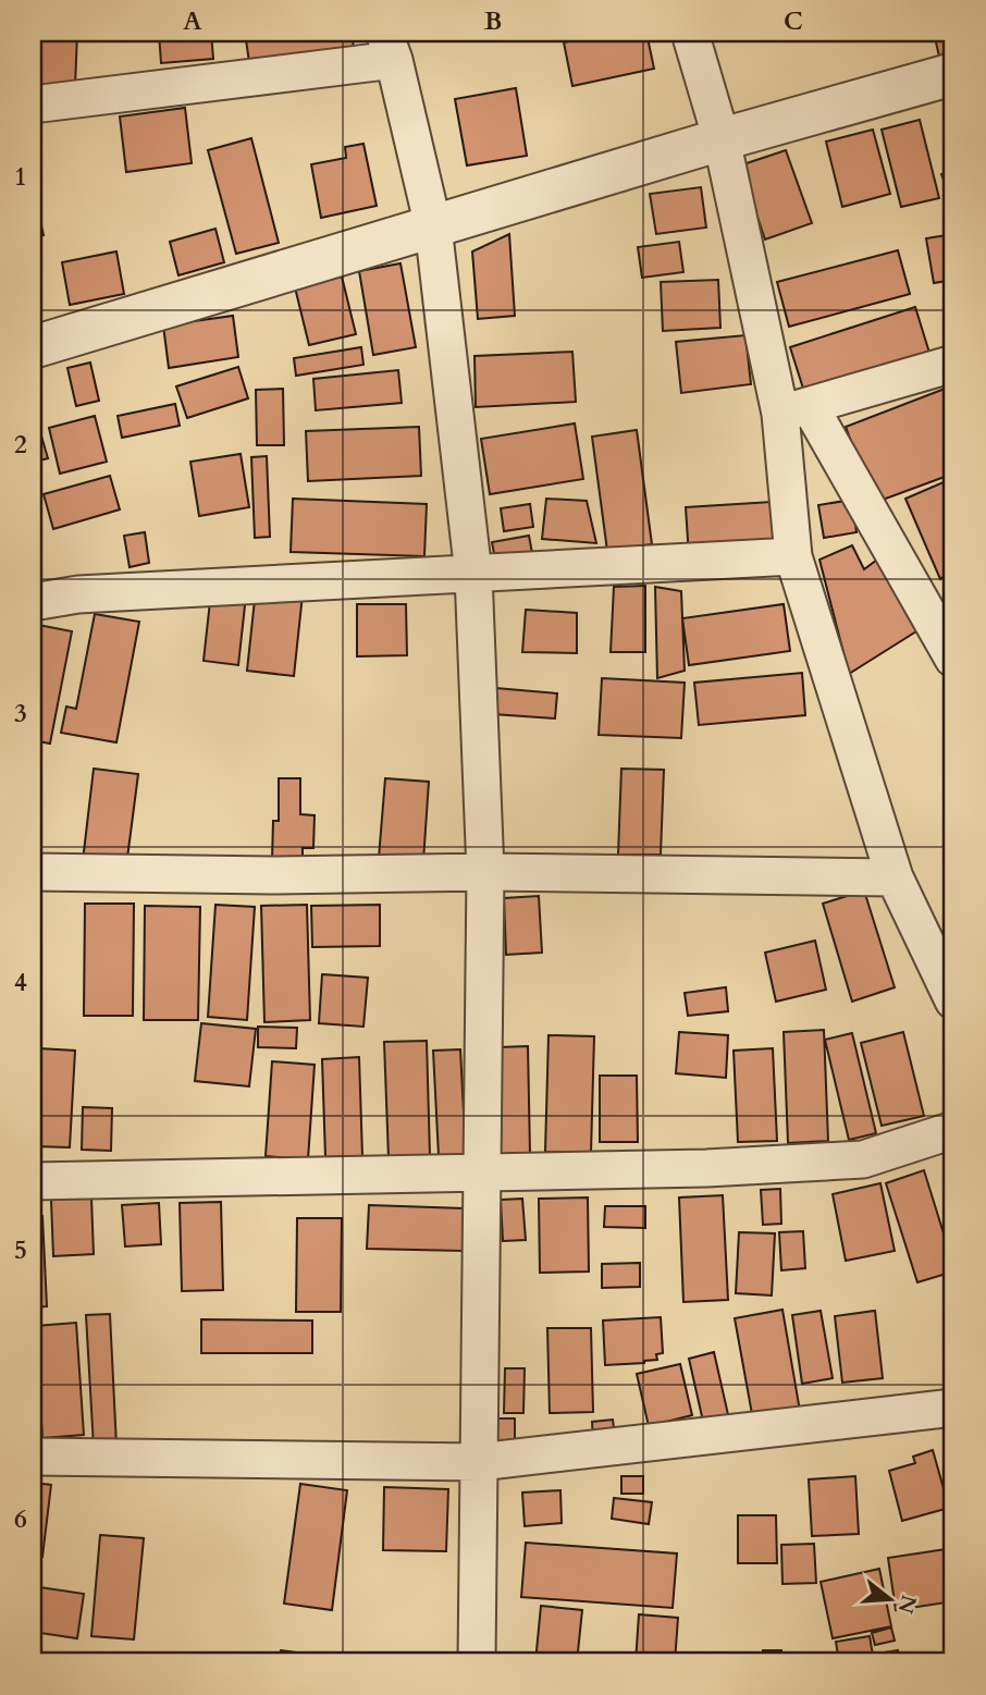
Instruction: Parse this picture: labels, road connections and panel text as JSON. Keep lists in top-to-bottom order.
{
  "north": "right",
  "grid": {
    "columns": ["A", "B", "C"],
    "rows": [
      "1",
      "2",
      "3",
      "4",
      "5",
      "6"
    ]
  }
}
